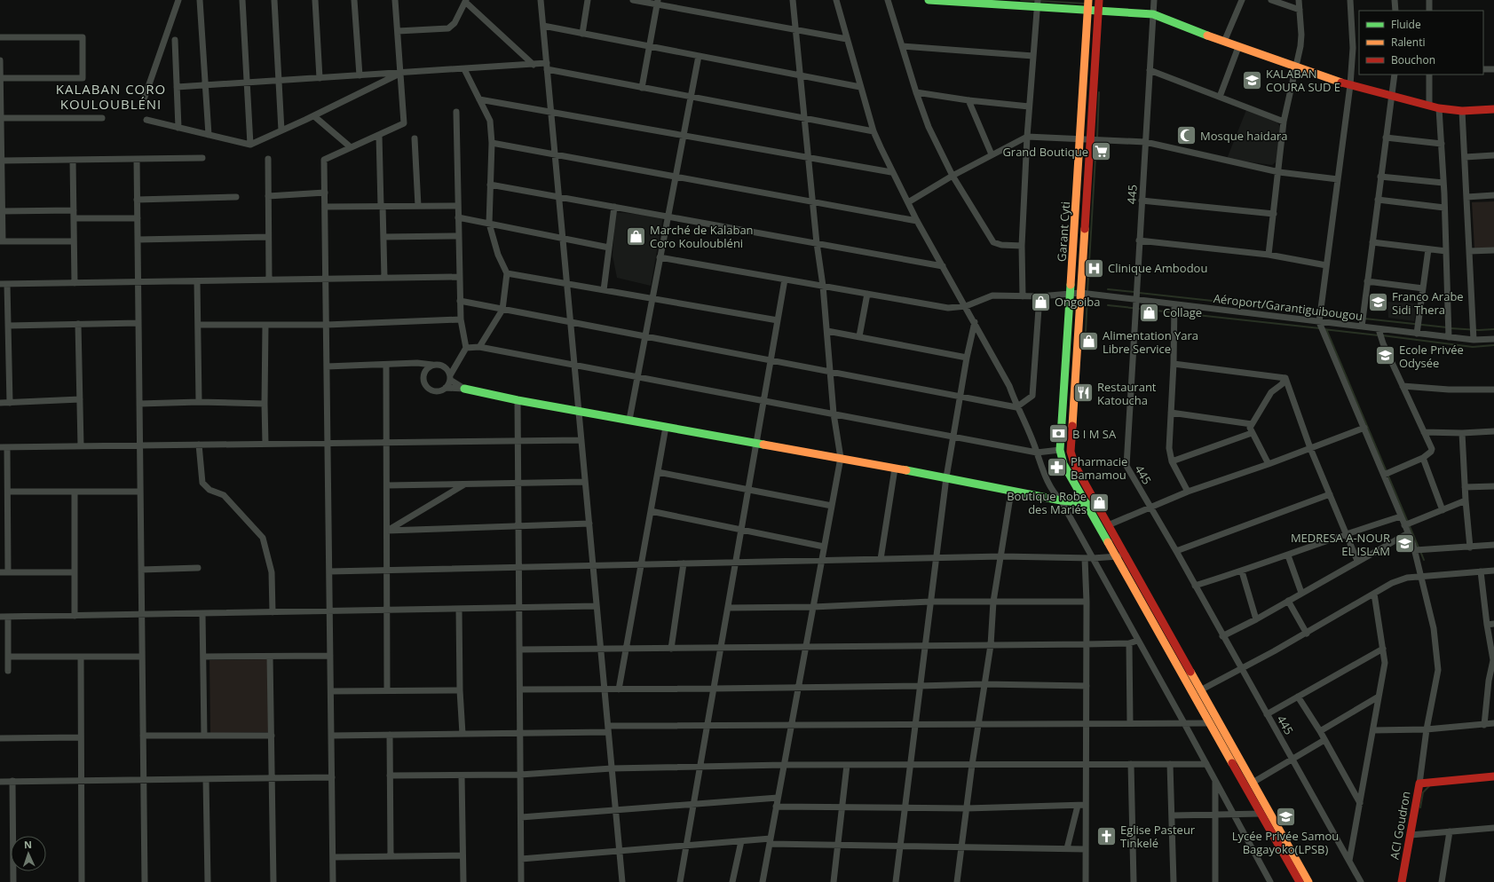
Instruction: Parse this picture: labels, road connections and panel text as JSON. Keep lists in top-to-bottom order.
{
  "streets": {
    "main road": ["Garant Cyti", "ACI Goudron"],
    "street": ["445", "Aéroport/Garantiguibougou"]
  },
  "crossings": [
    ["445", "Aéroport/Garantiguibougou"],
    ["Garant Cyti", "Aéroport/Garantiguibougou"]
  ],
  "districts": ["KALABAN CORO KOULOUBLÉNI"],
  "places": {
    "school or university": [
      "KALABAN COURA SUD E",
      "Franco Arabe Sidi Thera",
      "Ecole Privée Odysée",
      "MEDRESA A-NOUR EL ISLAM",
      "Lycée Privée Samou Bagayoko(LPSB)"
    ],
    "mosque": ["Mosque haidara"],
    "supermarket": ["Grand Boutique"],
    "shop": [
      "Marché de Kalaban Coro Kouloubléni",
      "Ongoiba",
      "Collage",
      "Alimentation Yara Libre Service",
      "Boutique Robe des Mariés"
    ],
    "hospital": ["Clinique Ambodou"],
    "restaurant": ["Restaurant Katoucha"],
    "bank": ["B I M SA"],
    "pharmacy": ["Pharmacie Bamamou"],
    "church": ["Eglise Pasteur Tinkelé"]
  },
  "legend": ["Fluide", "Ralenti", "Bouchon"],
  "north": "top"
}
